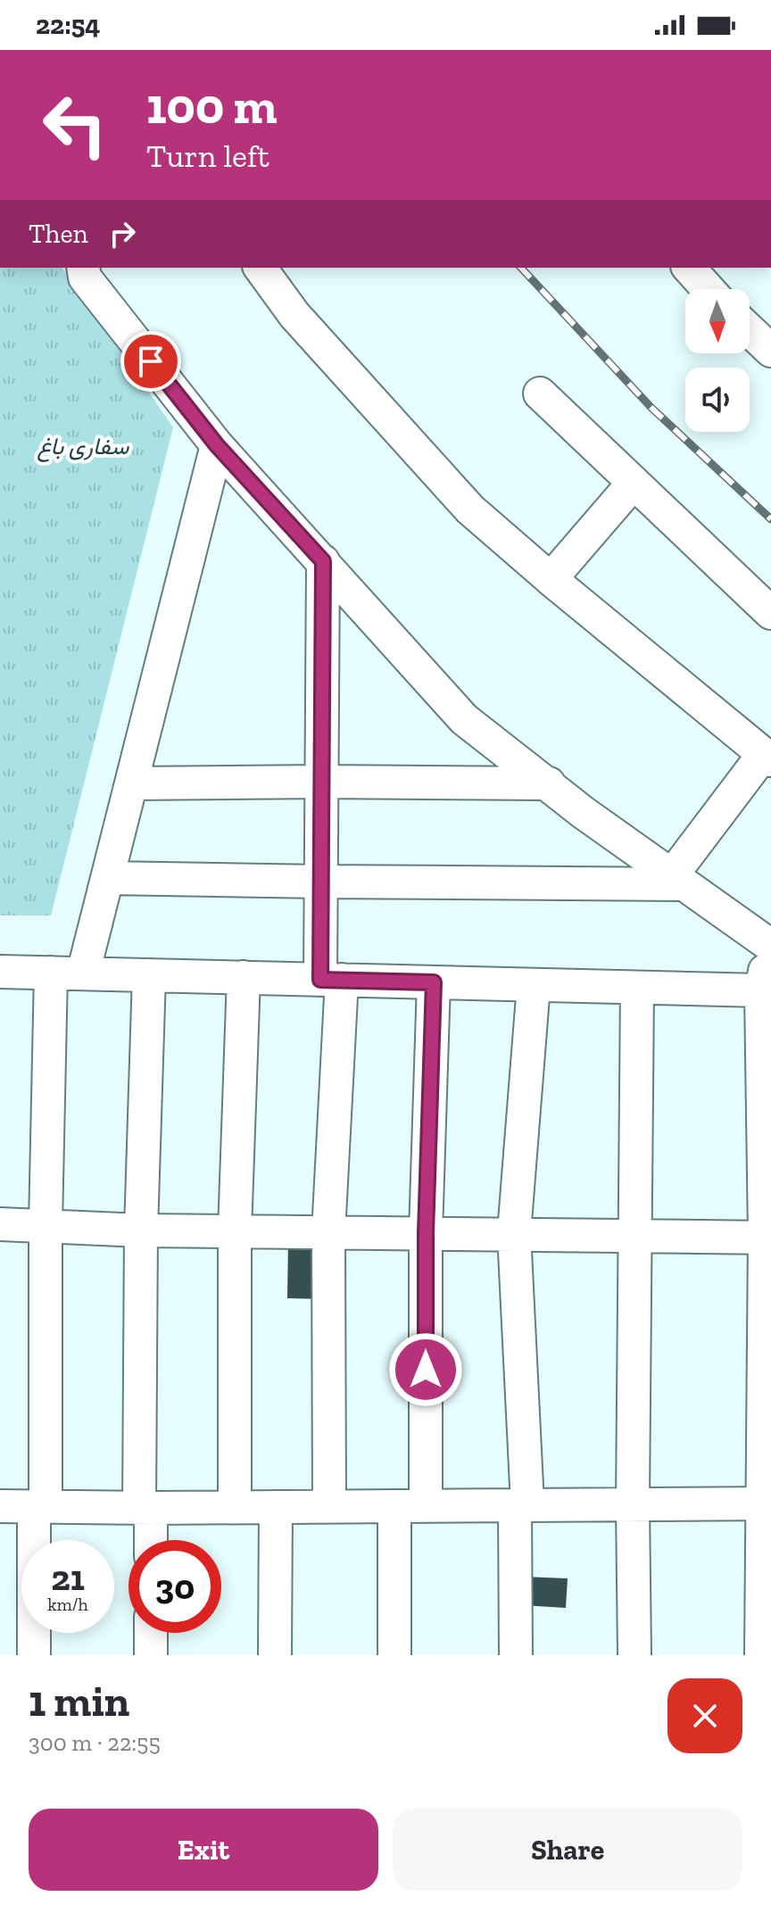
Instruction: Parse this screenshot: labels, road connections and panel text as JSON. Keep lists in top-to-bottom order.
{
  "parks": ["سفاری باغ"],
  "north": "bottom",
  "page": {
    "status": "22:54",
    "turn": ["100 m", "Turn left"],
    "then": "Then",
    "speed": "21 km/h",
    "limit": "30",
    "heading": ["1 min", "300 m · 22:55"],
    "buttons": ["Exit", "Share"]
  }
}
